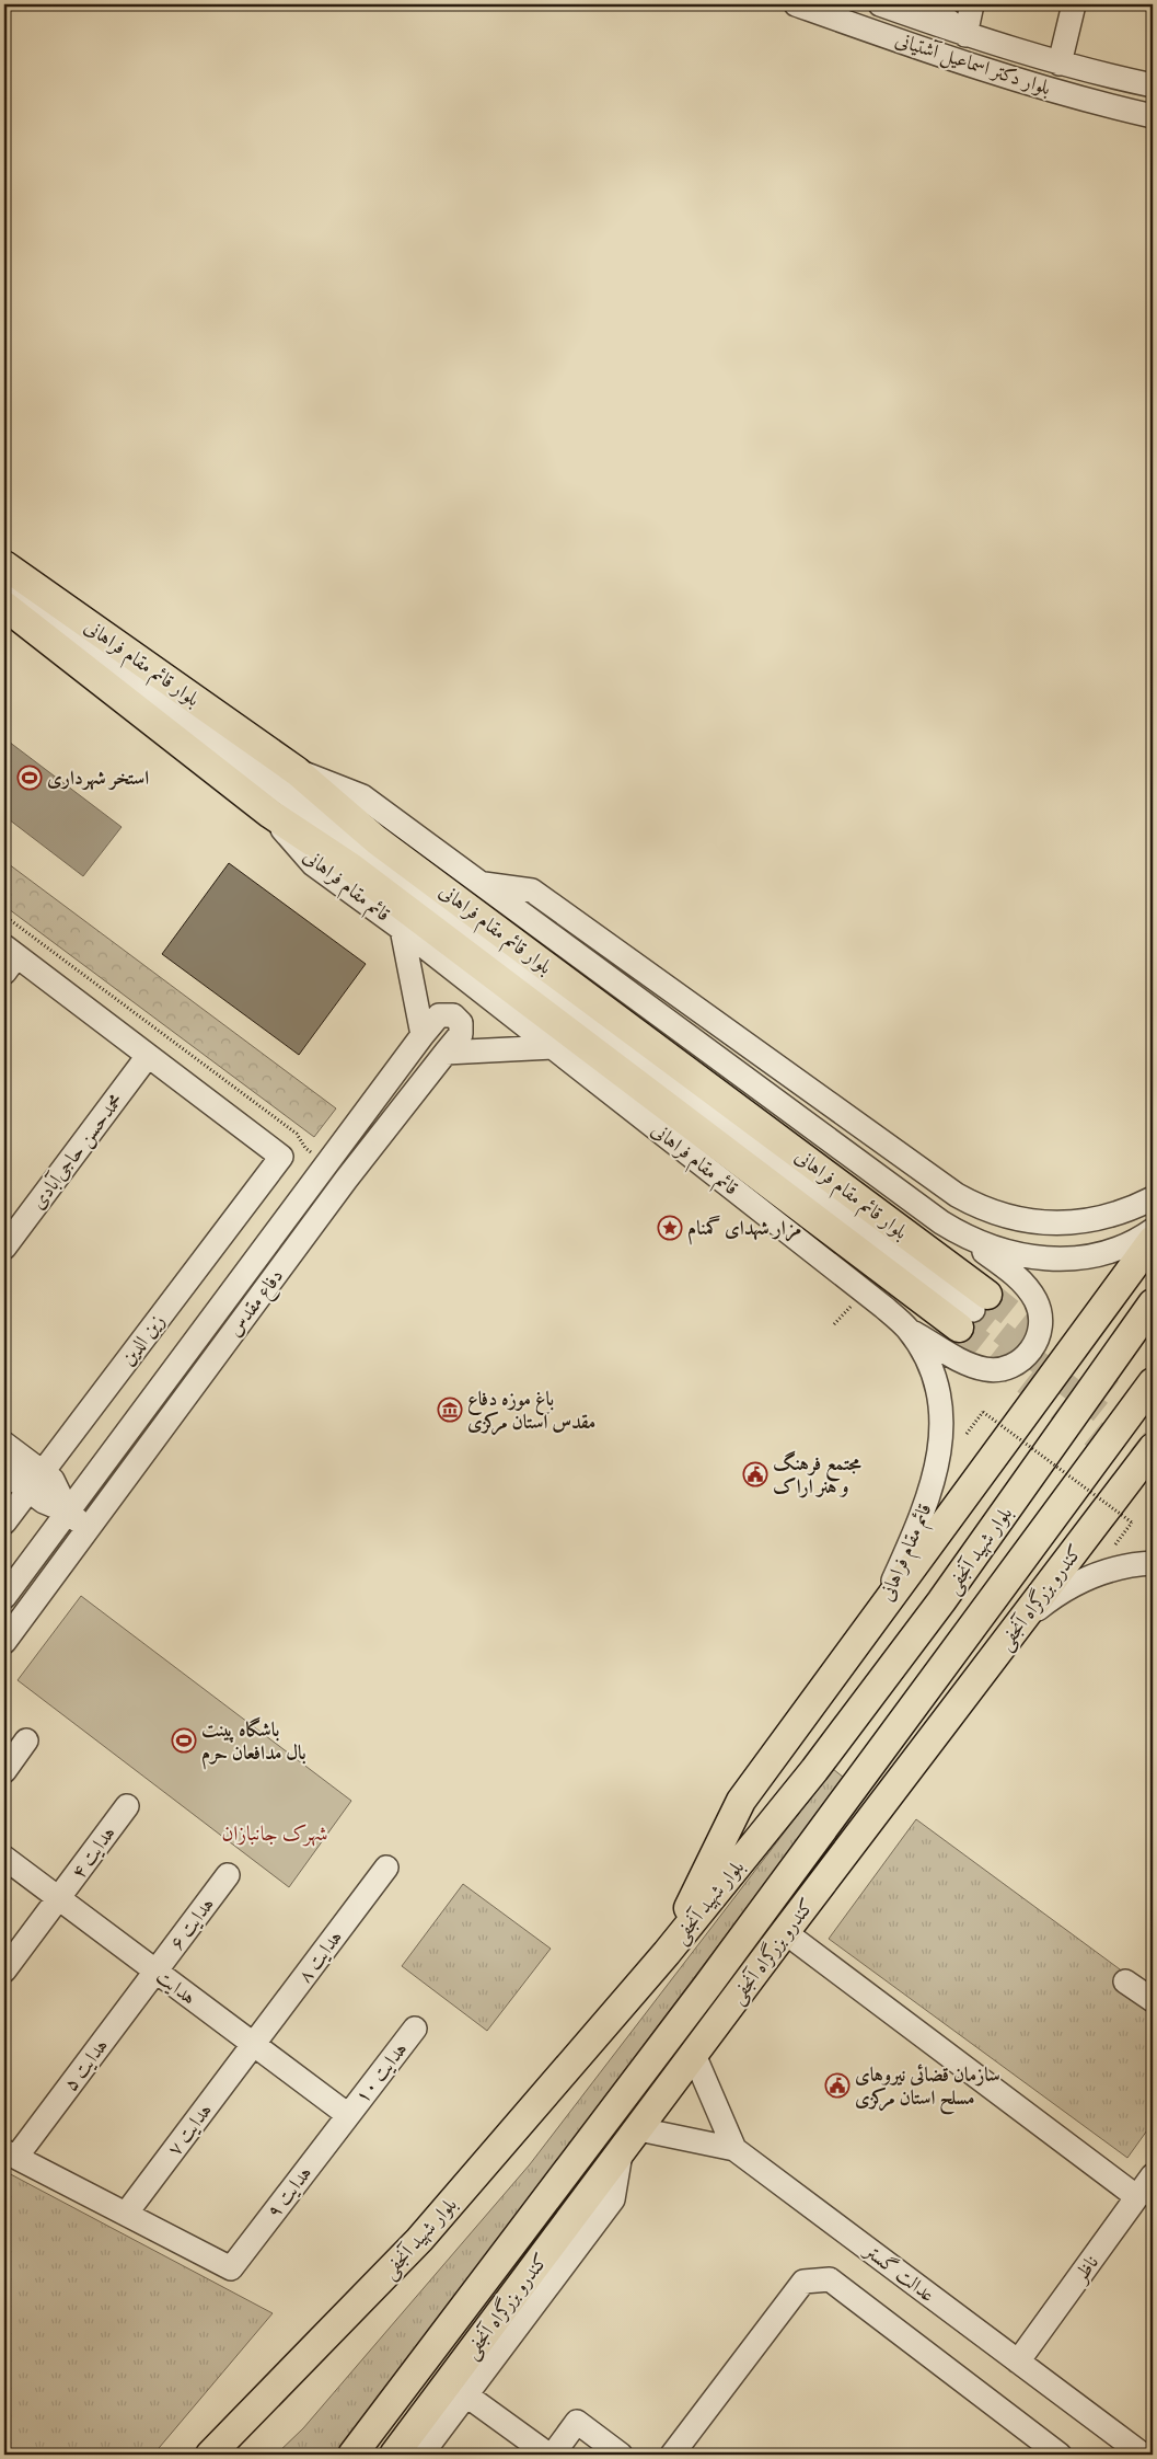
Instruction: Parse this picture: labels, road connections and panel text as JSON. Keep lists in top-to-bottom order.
{
  "streets": {
    "main road": ["بلوار قائم مقام فراهانی", "بلوار شهید آنجفی", "کندرو بزرگراه آنجفی"],
    "street": [
      "بلوار دکتر اسماعیل آشتیانی",
      "قائم مقام فراهانی",
      "محمدحسن حاجی‌آبادی",
      "دفاع مقدس",
      "زین الدین",
      "هدایت ۴",
      "هدایت ۶",
      "هدایت ۸",
      "هدایت",
      "هدایت ۵",
      "هدایت ۱۰",
      "هدایت ۷",
      "هدایت ۹",
      "ناظر",
      "عدالت گستر"
    ]
  },
  "crossings": [
    ["بلوار قائم مقام فراهانی", "قائم مقام فراهانی"],
    ["محمدحسن حاجی‌آبادی", "زین الدین"],
    ["کندرو بزرگراه آنجفی", "عدالت گستر"],
    ["هدایت ۴", "هدایت"],
    ["هدایت ۶", "هدایت"],
    ["هدایت ۶", "هدایت ۵"],
    ["هدایت ۸", "هدایت"],
    ["هدایت ۸", "هدایت ۷"],
    ["هدایت", "هدایت ۵"],
    ["هدایت", "هدایت ۱۰"],
    ["هدایت", "هدایت ۷"],
    ["هدایت", "هدایت ۹"],
    ["هدایت ۱۰", "هدایت ۹"],
    ["هدایت ۷", "هدایت ۹"],
    ["ناظر", "عدالت گستر"]
  ],
  "districts": ["شهرک جانبازان"],
  "places": {
    "sports": ["استخر شهرداری", "باشگاه پینت بال مدافعان حرم"],
    "place": ["مزار شهدای گمنام"],
    "museum": ["باغ موزه دفاع مقدس استان مرکزی"],
    "public building": ["مجتمع فرهنگ و هنر اراک", "سازمان قضائی نیروهای مسلح استان مرکزی"]
  }
}
